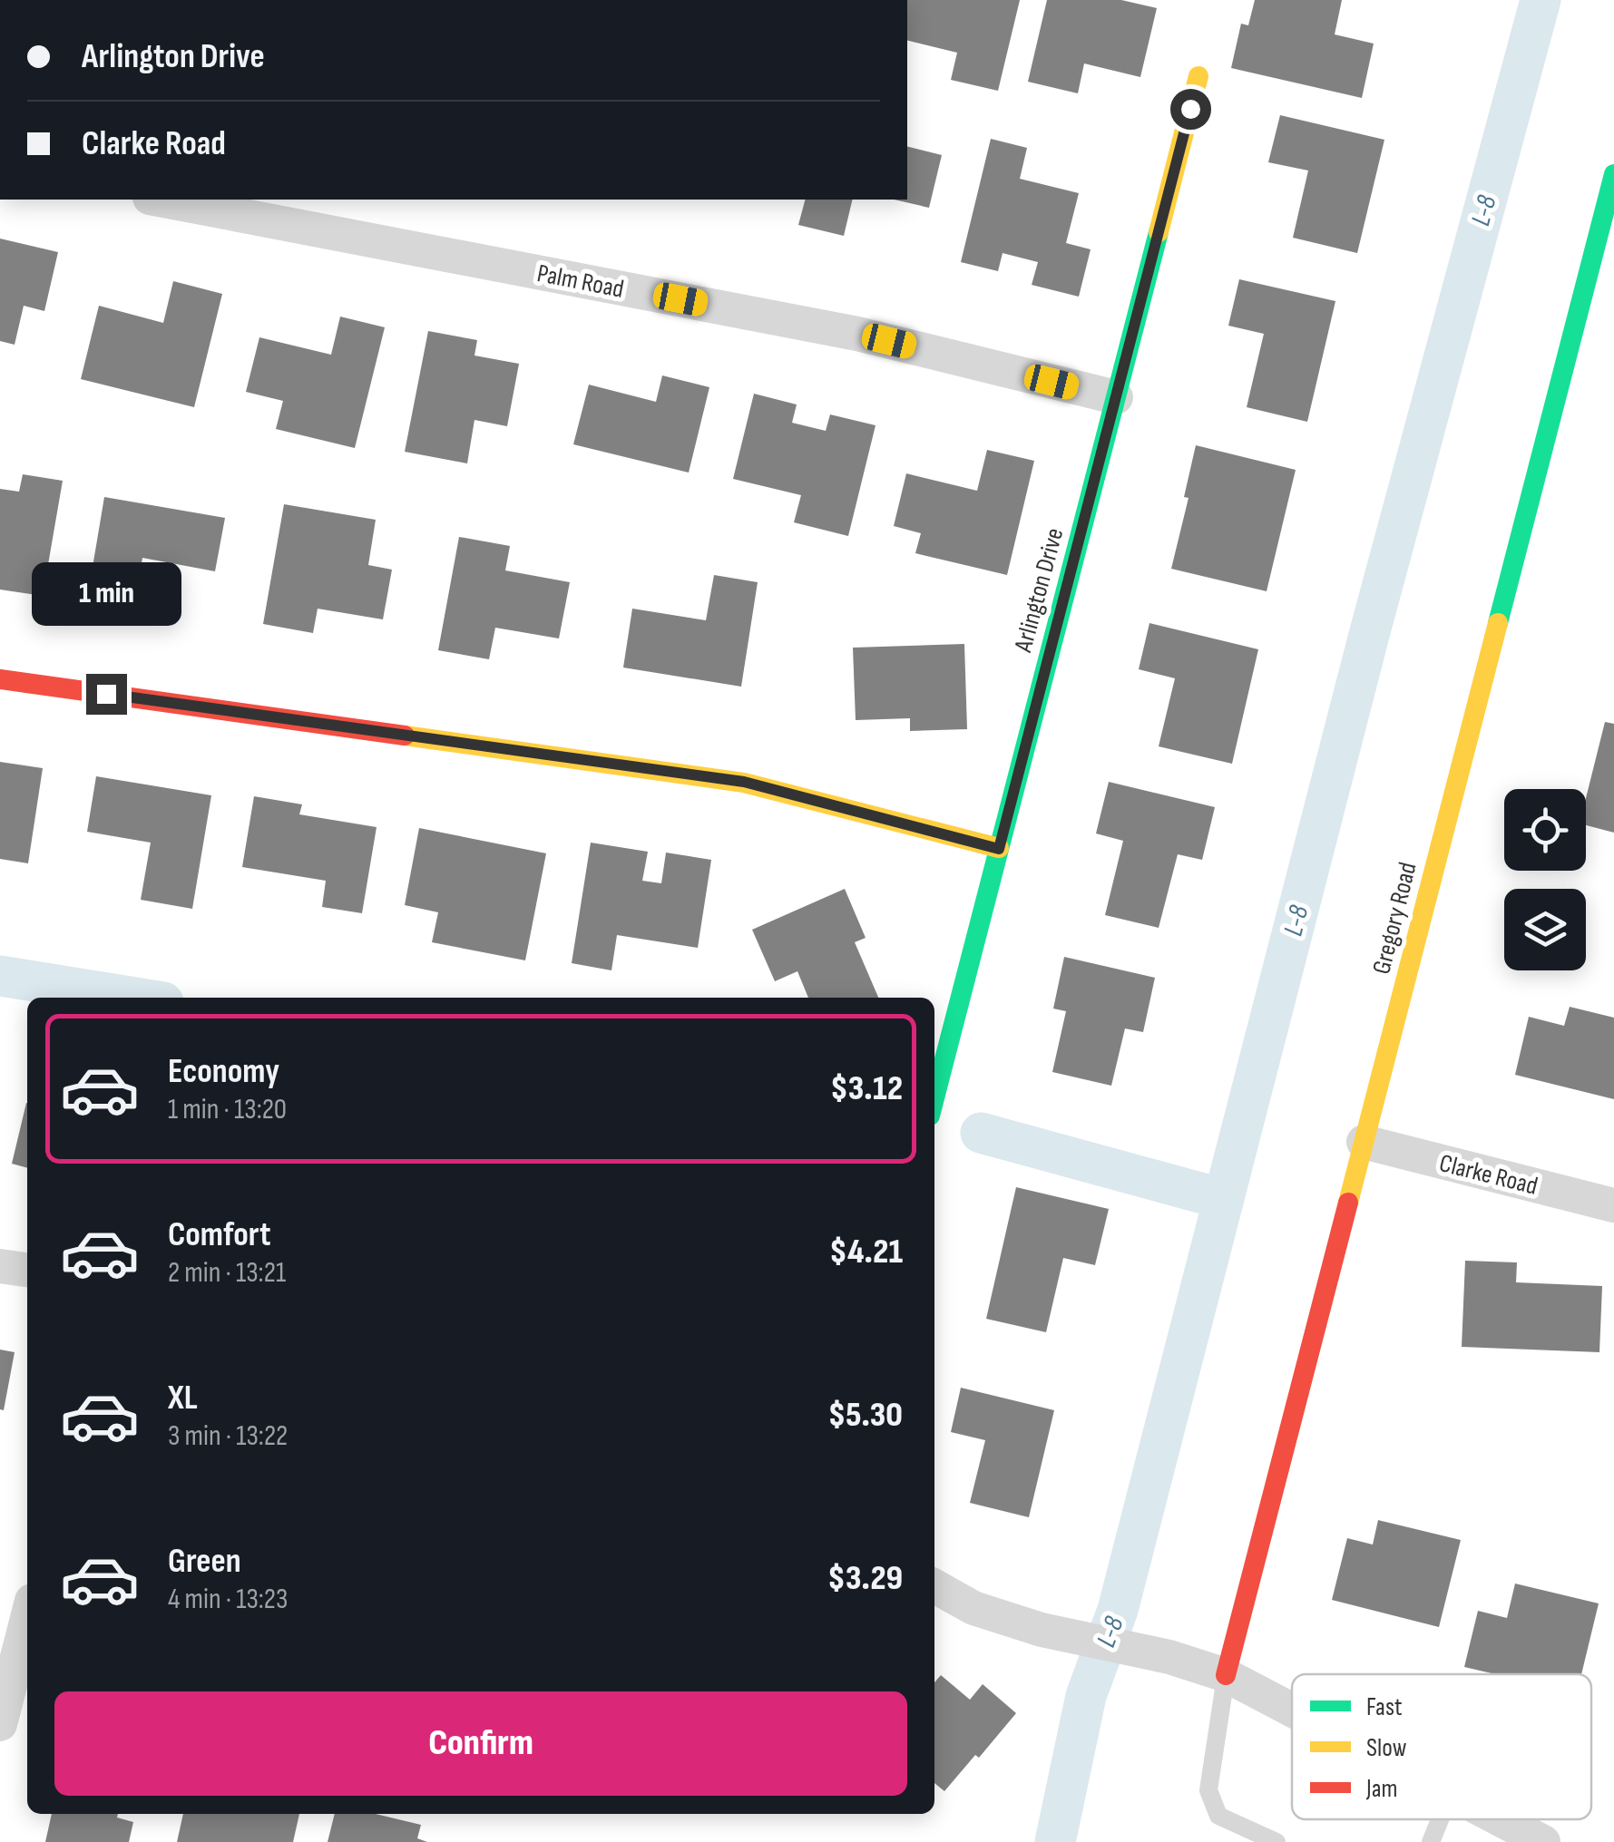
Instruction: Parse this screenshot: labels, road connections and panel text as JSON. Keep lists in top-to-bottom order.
{
  "streets": {
    "street": [
      "Palm Road",
      "Arlington Drive",
      "Gregory Road",
      "Clarke Road"
    ]
  },
  "crossings": [
    ["Palm Road", "Arlington Drive"],
    ["Gregory Road", "Clarke Road"]
  ],
  "water": ["L-8"],
  "legend": ["Fast", "Slow", "Jam"],
  "page": {
    "banner": ["Arlington Drive", "Clarke Road"],
    "bubble": "1 min",
    "list": [
      {
        "name": "Economy",
        "note": "1 min · 13:20",
        "value": "$3.12"
      },
      {
        "name": "Comfort",
        "note": "2 min · 13:21",
        "value": "$4.21"
      },
      {
        "name": "XL",
        "note": "3 min · 13:22",
        "value": "$5.30"
      },
      {
        "name": "Green",
        "note": "4 min · 13:23",
        "value": "$3.29"
      }
    ],
    "buttons": "Confirm"
  }
}
